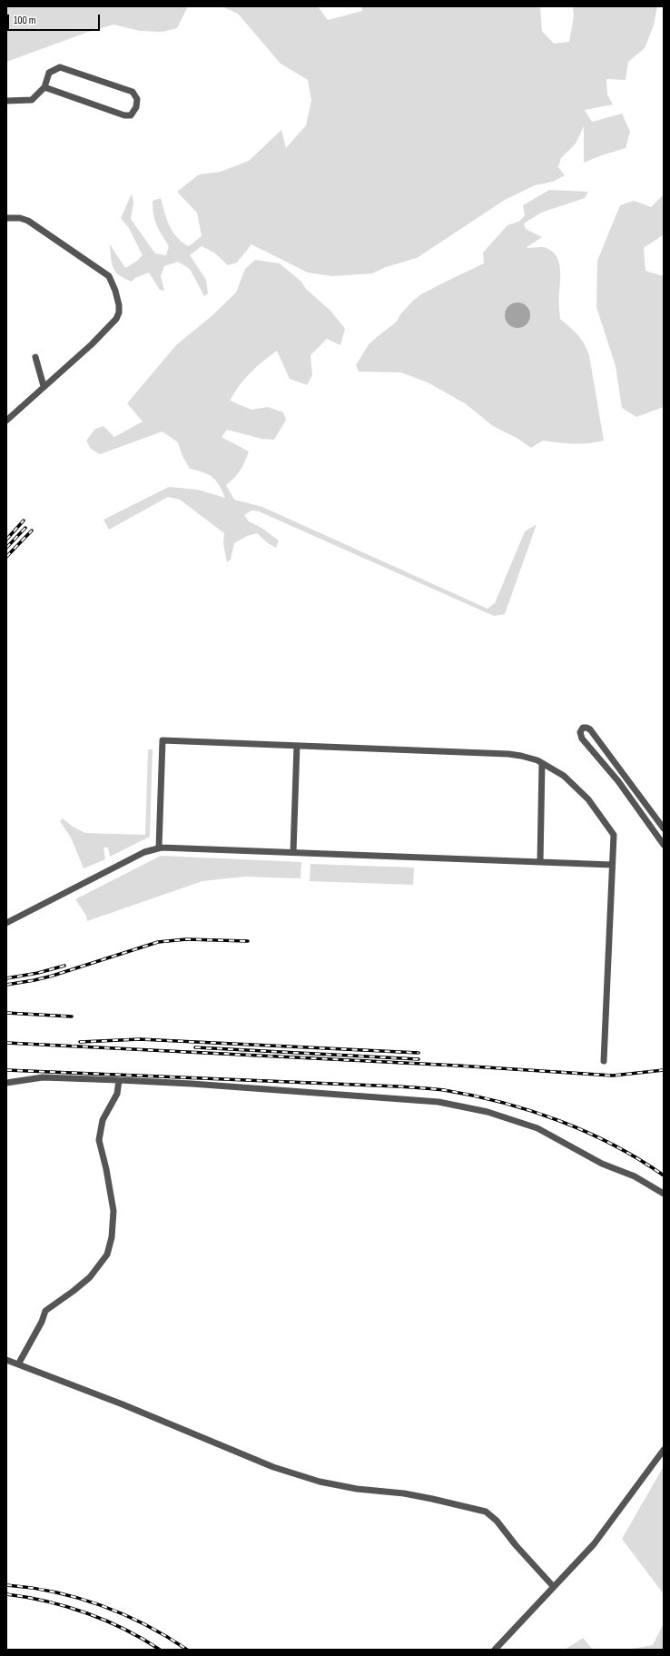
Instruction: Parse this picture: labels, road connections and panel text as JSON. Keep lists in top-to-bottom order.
{
  "scale_bar": "100 m"
}
